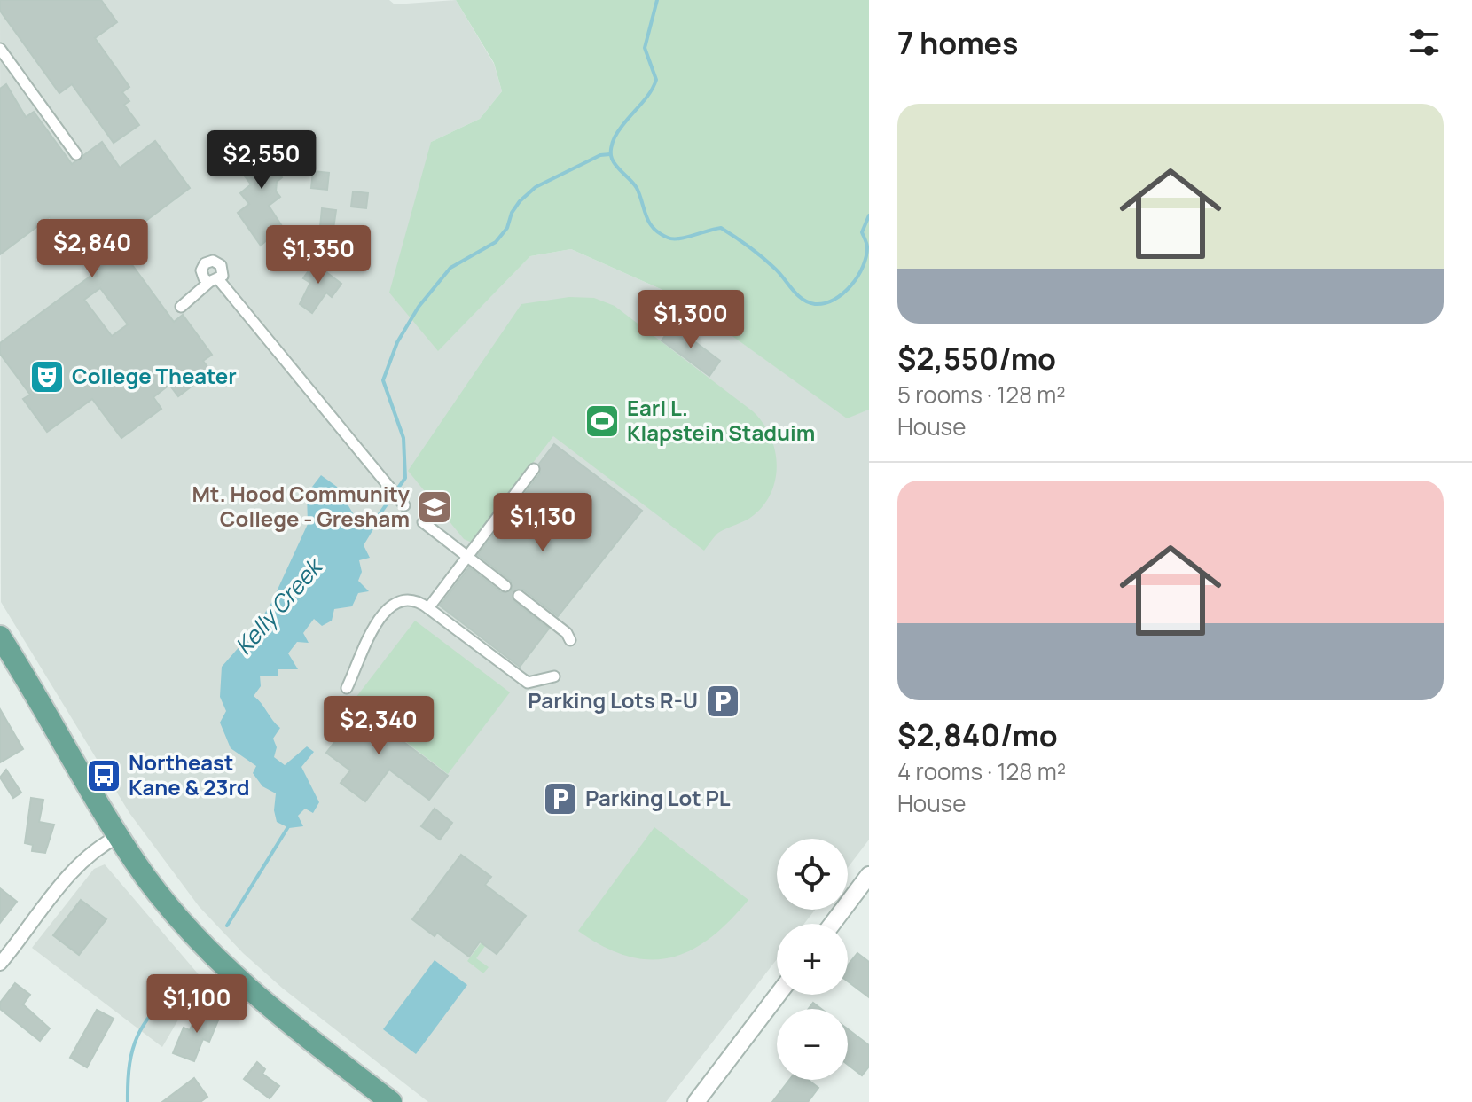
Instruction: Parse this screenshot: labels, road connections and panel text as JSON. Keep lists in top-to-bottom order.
{
  "water": ["Kelly Creek"],
  "places": {
    "theatre": ["College Theater"],
    "sports": ["Earl L. Klapstein Staduim"],
    "school or university": ["Mt. Hood Community College - Gresham"],
    "parking": ["Parking Lots R-U", "Parking Lot PL"],
    "bus stop": ["Northeast Kane & 23rd"]
  },
  "page": {
    "heading": "7 homes",
    "list": [
      {
        "name": "$2,550/mo",
        "note": "5 rooms · 128 m² · House"
      },
      {
        "name": "$2,840/mo",
        "note": "4 rooms · 128 m² · House"
      }
    ],
    "price": [
      "$2,550",
      "$2,840",
      "$1,350",
      "$1,300",
      "$1,130",
      "$2,340",
      "$1,100"
    ],
    "map_buttons": ["+", "−"]
  }
}
